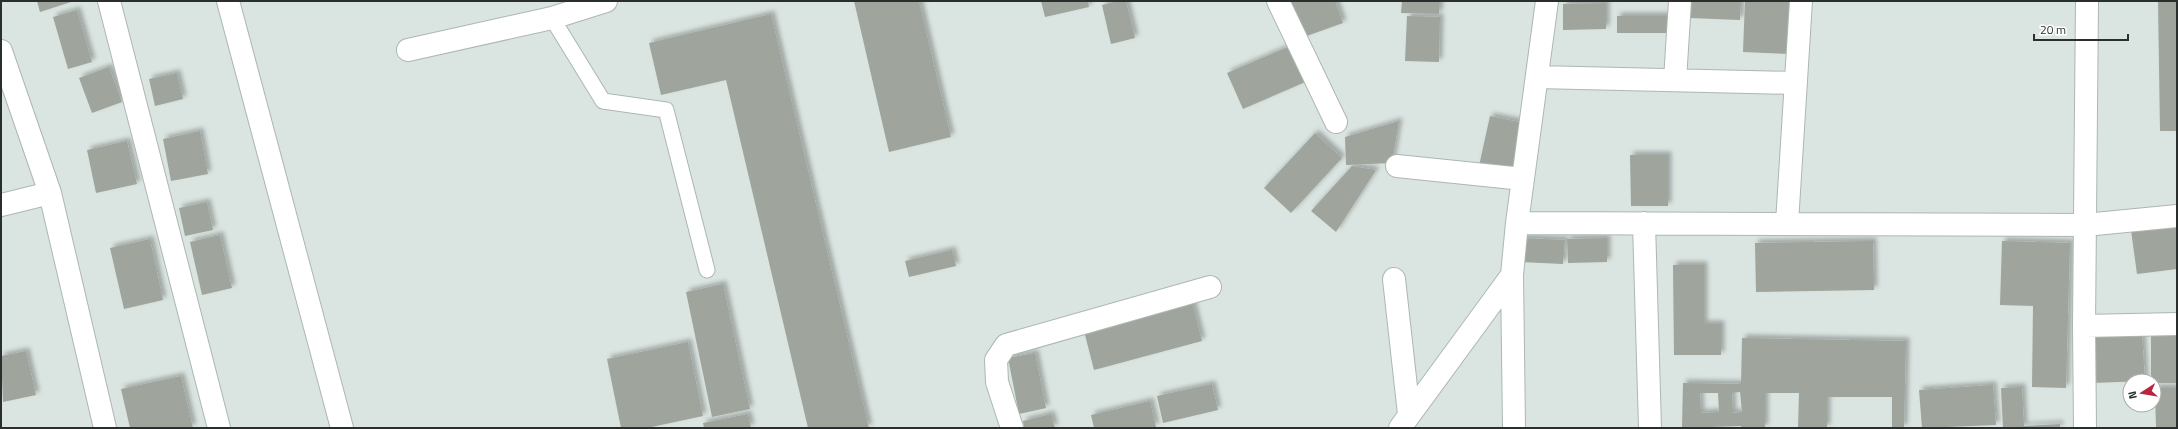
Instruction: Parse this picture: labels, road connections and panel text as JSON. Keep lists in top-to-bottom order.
{
  "scale_bar": "20 m",
  "north": "left"
}
